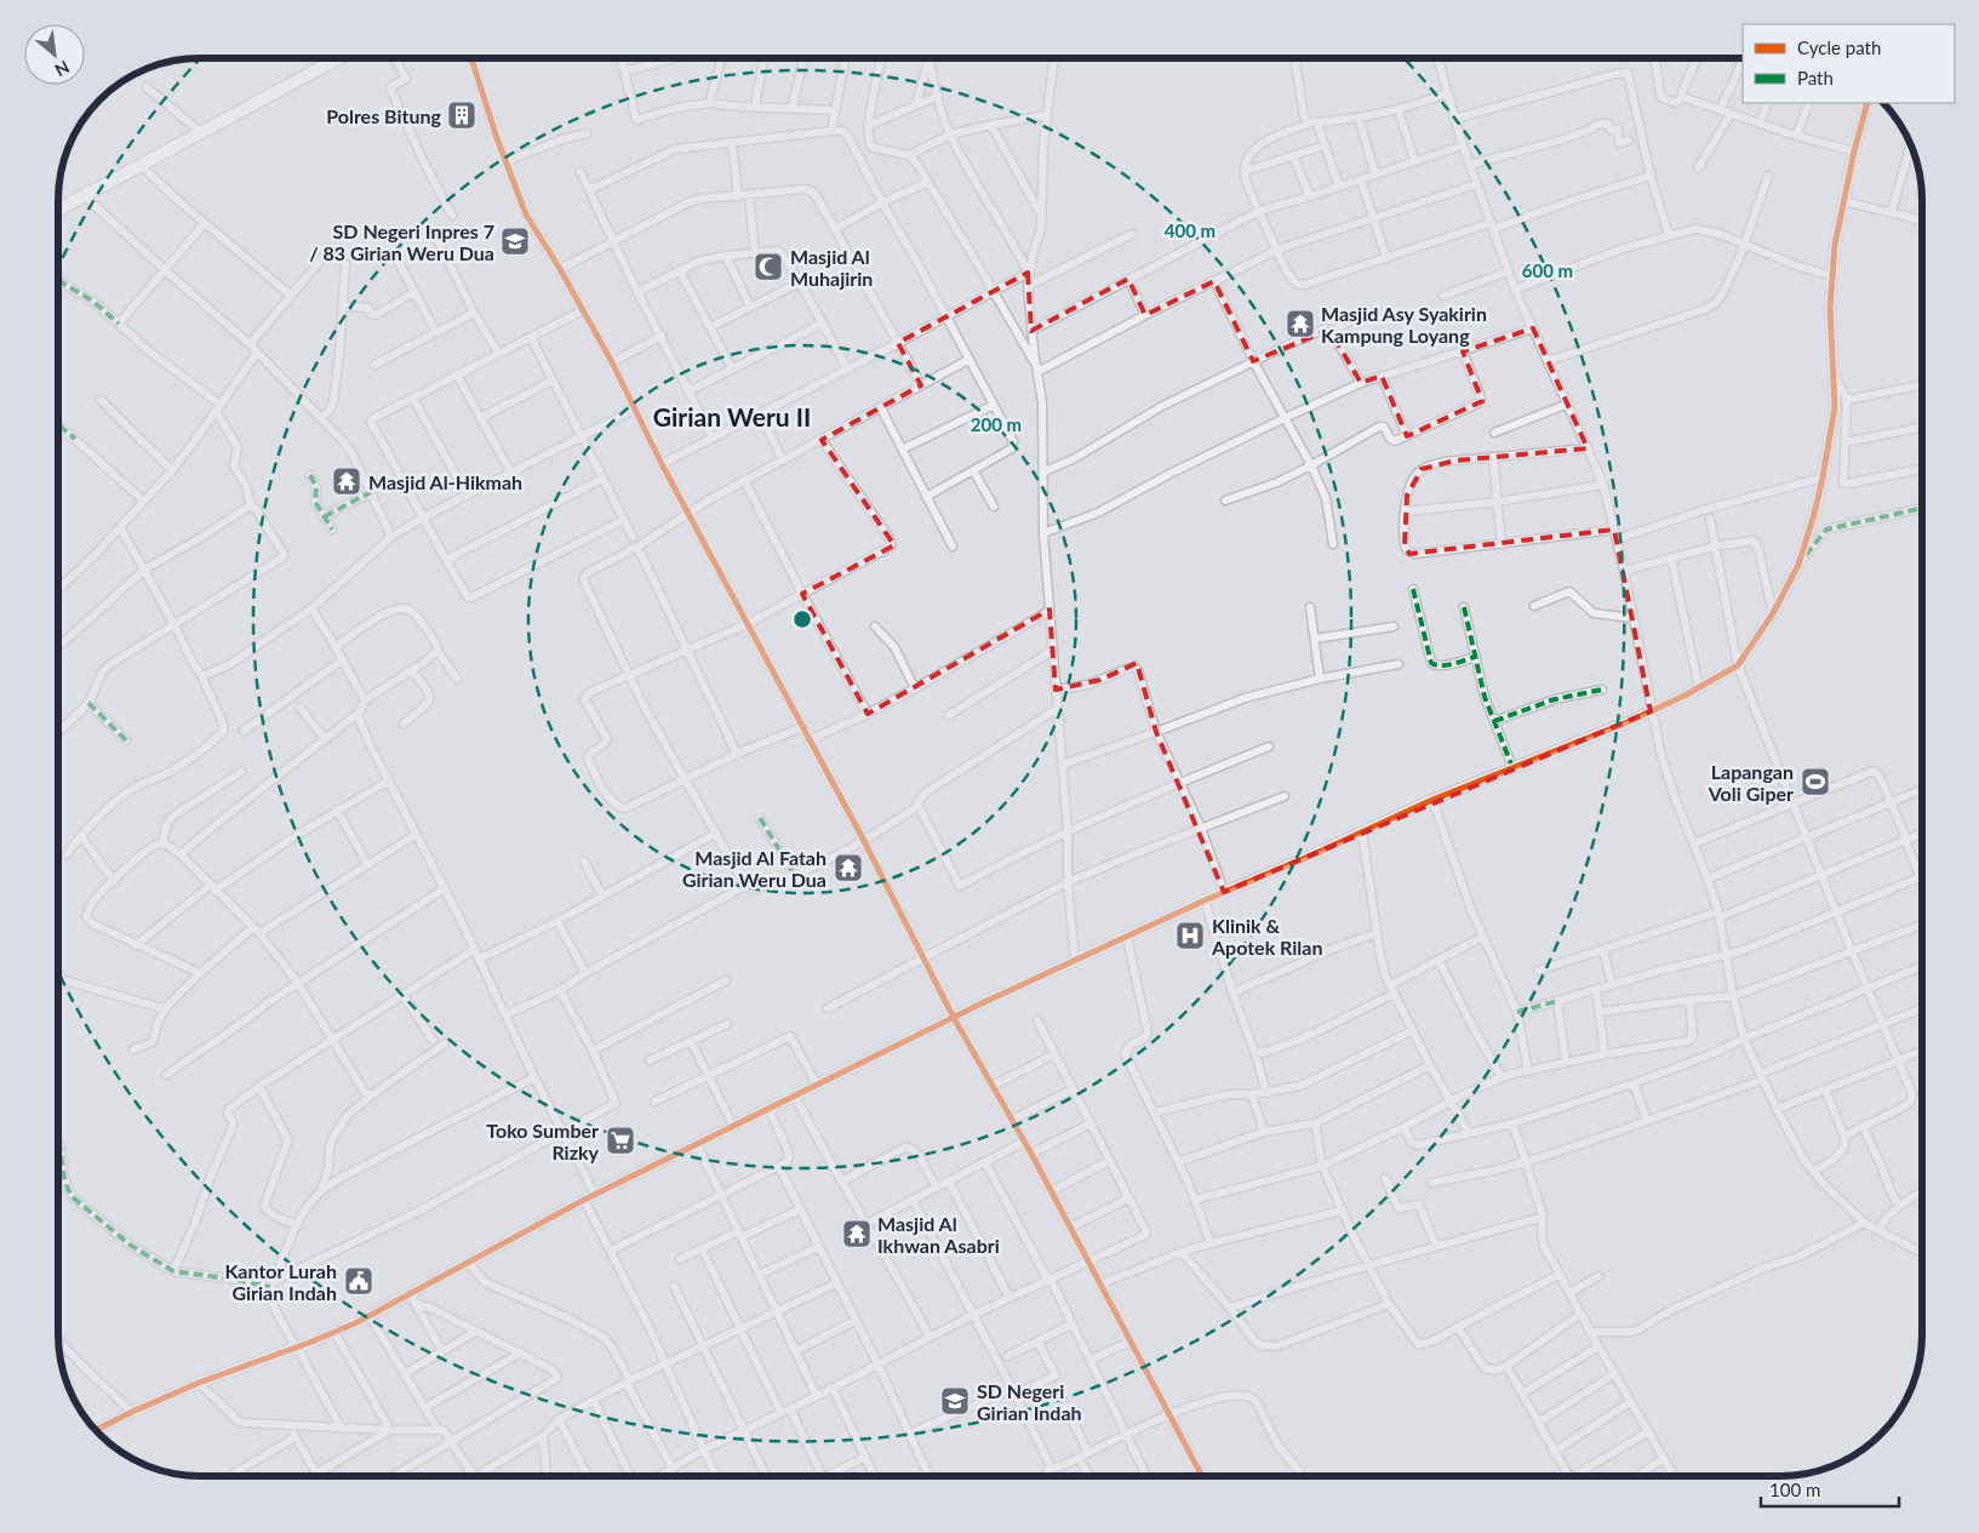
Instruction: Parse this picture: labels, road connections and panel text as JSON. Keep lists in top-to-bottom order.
{
  "districts": ["Girian Weru II"],
  "places": {
    "building": ["Polres Bitung"],
    "school or university": ["SD Negeri Inpres 7 / 83 Girian Weru Dua", "SD Negeri Girian Indah"],
    "mosque": ["Masjid Al Muhajirin"],
    "temple": [
      "Masjid Asy Syakirin Kampung Loyang",
      "Masjid Al-Hikmah",
      "Masjid Al Fatah Girian Weru Dua",
      "Masjid Al Ikhwan Asabri"
    ],
    "sports": ["Lapangan Voli Giper"],
    "hospital": ["Klinik & Apotek Rilan"],
    "supermarket": ["Toko Sumber Rizky"],
    "public building": ["Kantor Lurah Girian Indah"]
  },
  "legend": ["Cycle path", "Path"],
  "scale_bar": "100 m",
  "north": "bottom right",
  "rings": ["400 m", "600 m", "200 m"]
}
